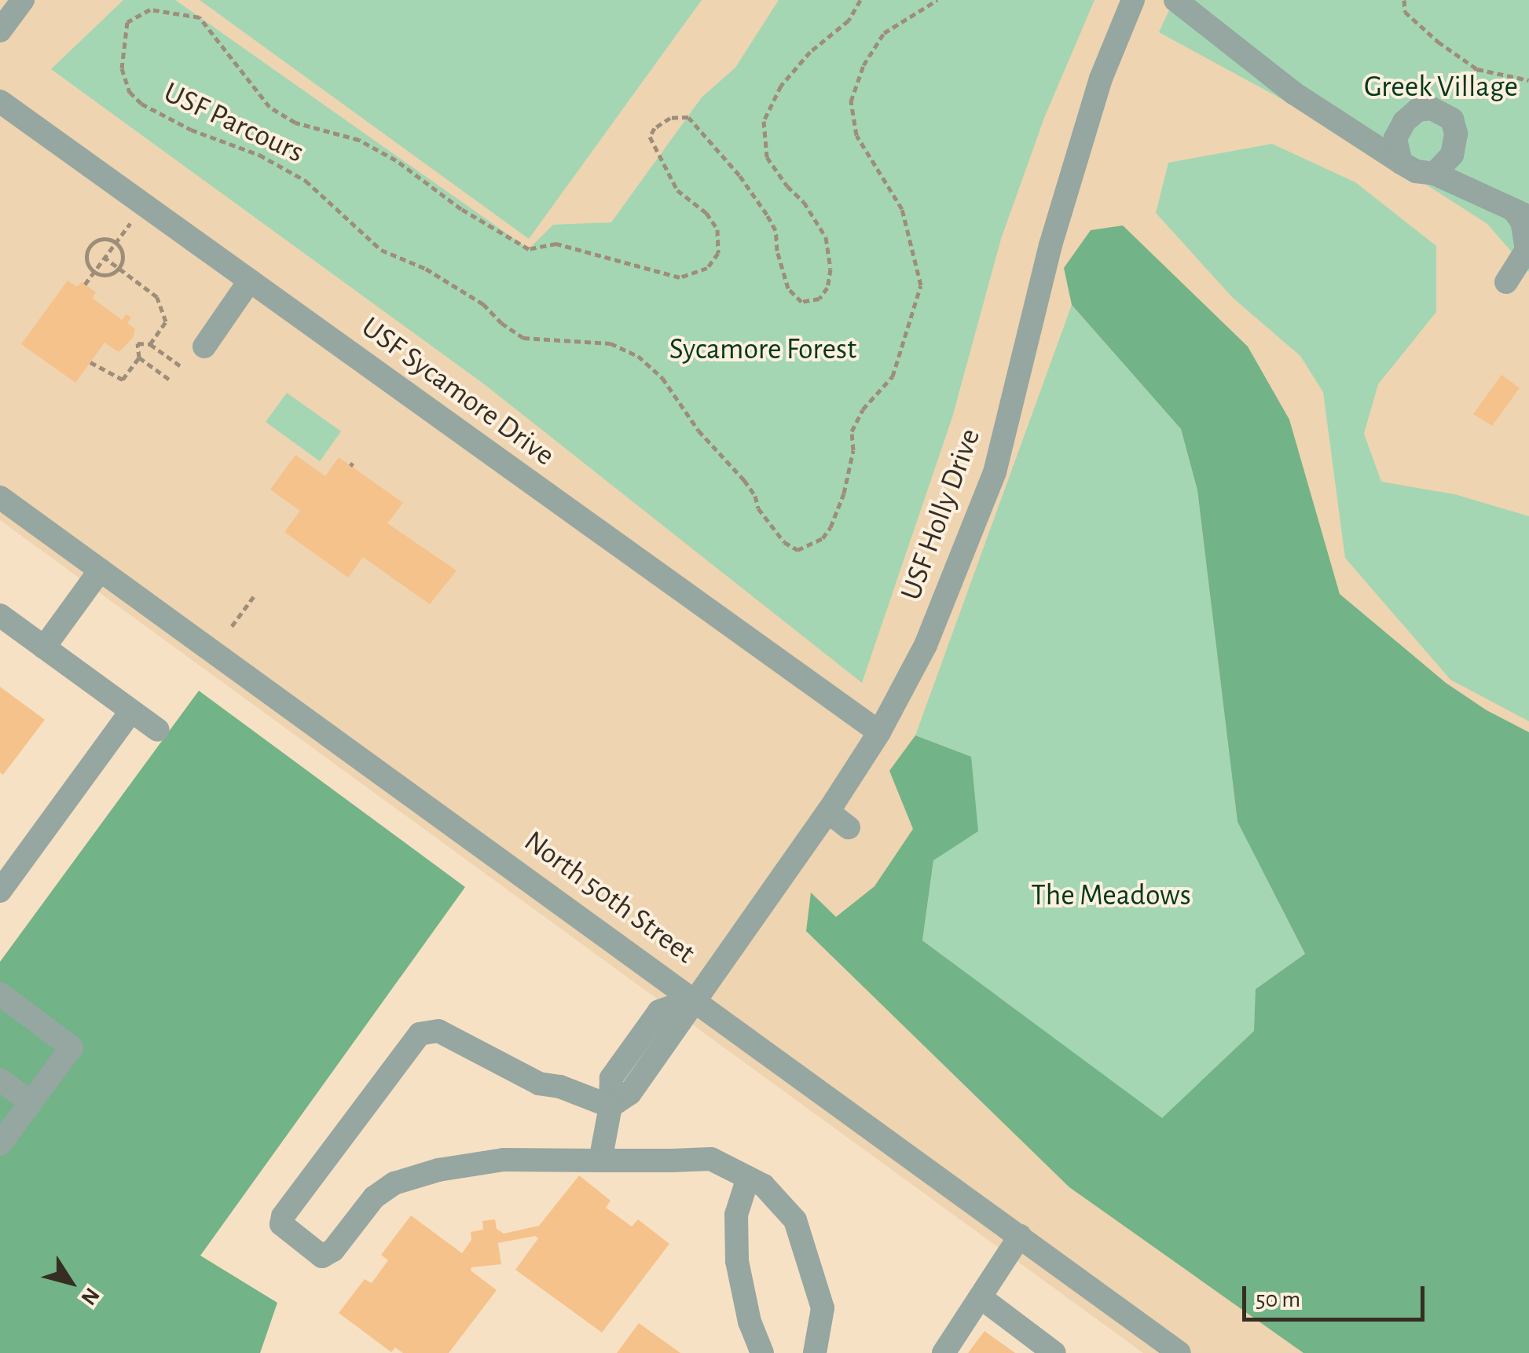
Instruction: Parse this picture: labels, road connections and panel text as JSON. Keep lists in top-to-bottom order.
{
  "streets": {
    "street": ["USF Sycamore Drive", "USF Holly Drive", "North 50th Street"],
    "path": ["USF Parcours"]
  },
  "crossings": [
    ["USF Sycamore Drive", "USF Holly Drive"],
    ["USF Holly Drive", "North 50th Street"]
  ],
  "parks": ["Greek Village", "Sycamore Forest", "The Meadows"],
  "scale_bar": "50 m",
  "north": "bottom right"
}
